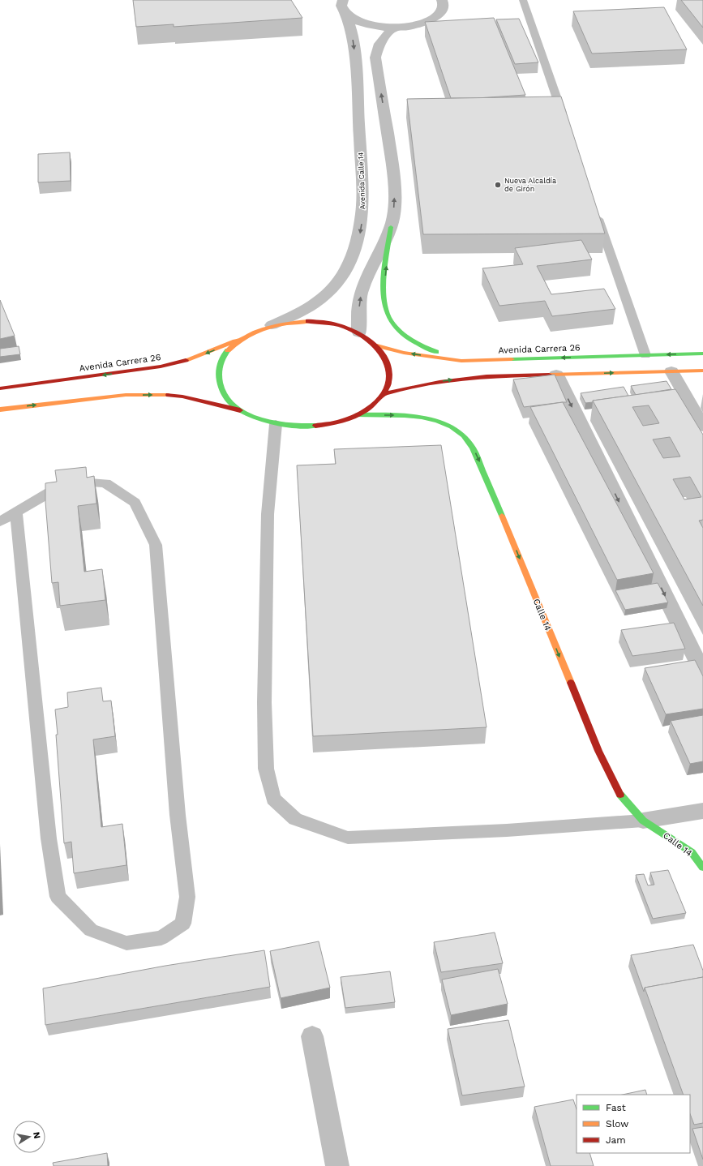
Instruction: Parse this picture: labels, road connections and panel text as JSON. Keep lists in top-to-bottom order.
{
  "streets": {
    "main road": ["Avenida Carrera 26", "Calle 14"],
    "street": ["Avenida Calle 14"]
  },
  "one_way": ["Calle 14"],
  "places": ["Nueva Alcaldía de Girón"],
  "legend": ["Fast", "Slow", "Jam"],
  "north": "right"
}
